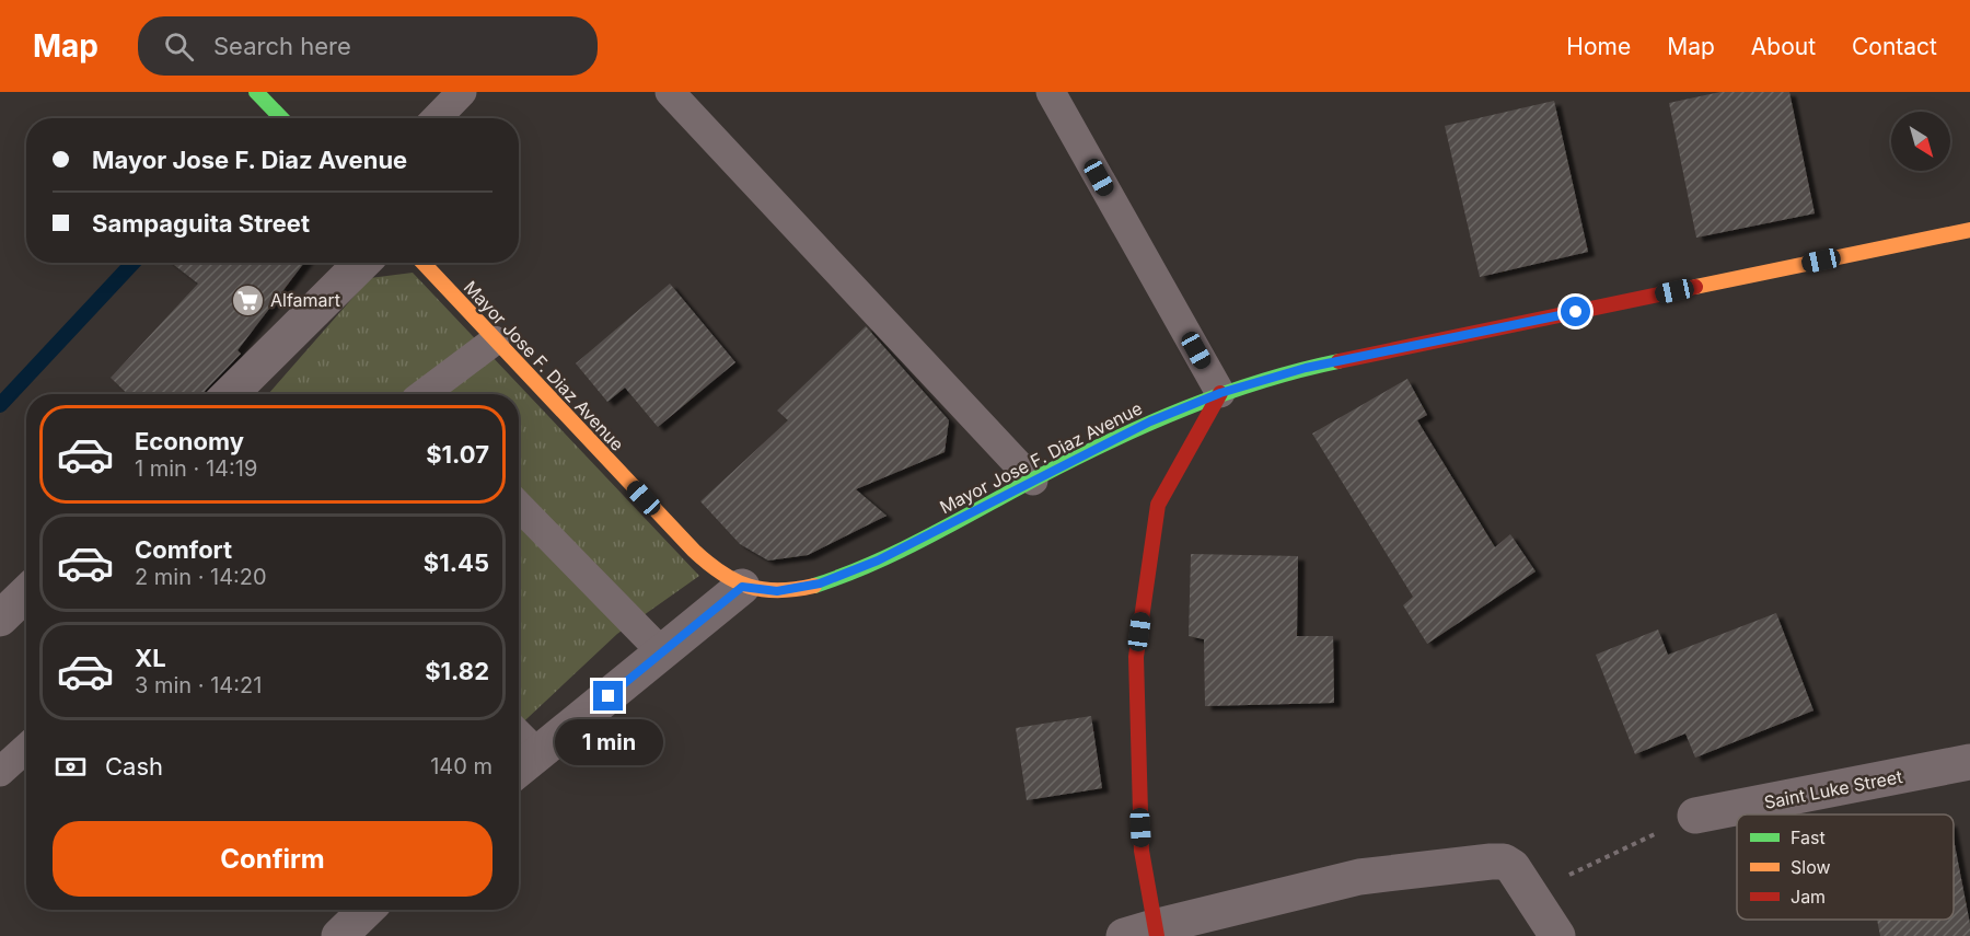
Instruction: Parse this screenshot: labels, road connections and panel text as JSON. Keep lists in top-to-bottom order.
{
  "streets": {
    "main road": ["Mayor Jose F. Diaz Avenue"],
    "street": ["Saint Luke Street"]
  },
  "places": {
    "supermarket": ["Alfamart"]
  },
  "legend": ["Fast", "Slow", "Jam"],
  "north": "bottom right",
  "page": {
    "header": "Map",
    "search": "Search here",
    "nav": [
      "Home",
      "Map",
      "About",
      "Contact"
    ],
    "banner": ["Mayor Jose F. Diaz Avenue", "Sampaguita Street"],
    "list": [
      {
        "name": "Economy",
        "note": "1 min · 14:19",
        "value": "$1.07"
      },
      {
        "name": "Comfort",
        "note": "2 min · 14:20",
        "value": "$1.45"
      },
      {
        "name": "XL",
        "note": "3 min · 14:21",
        "value": "$1.82"
      }
    ],
    "bubble": "1 min",
    "pay": ["Cash", "140 m"],
    "buttons": "Confirm"
  }
}
